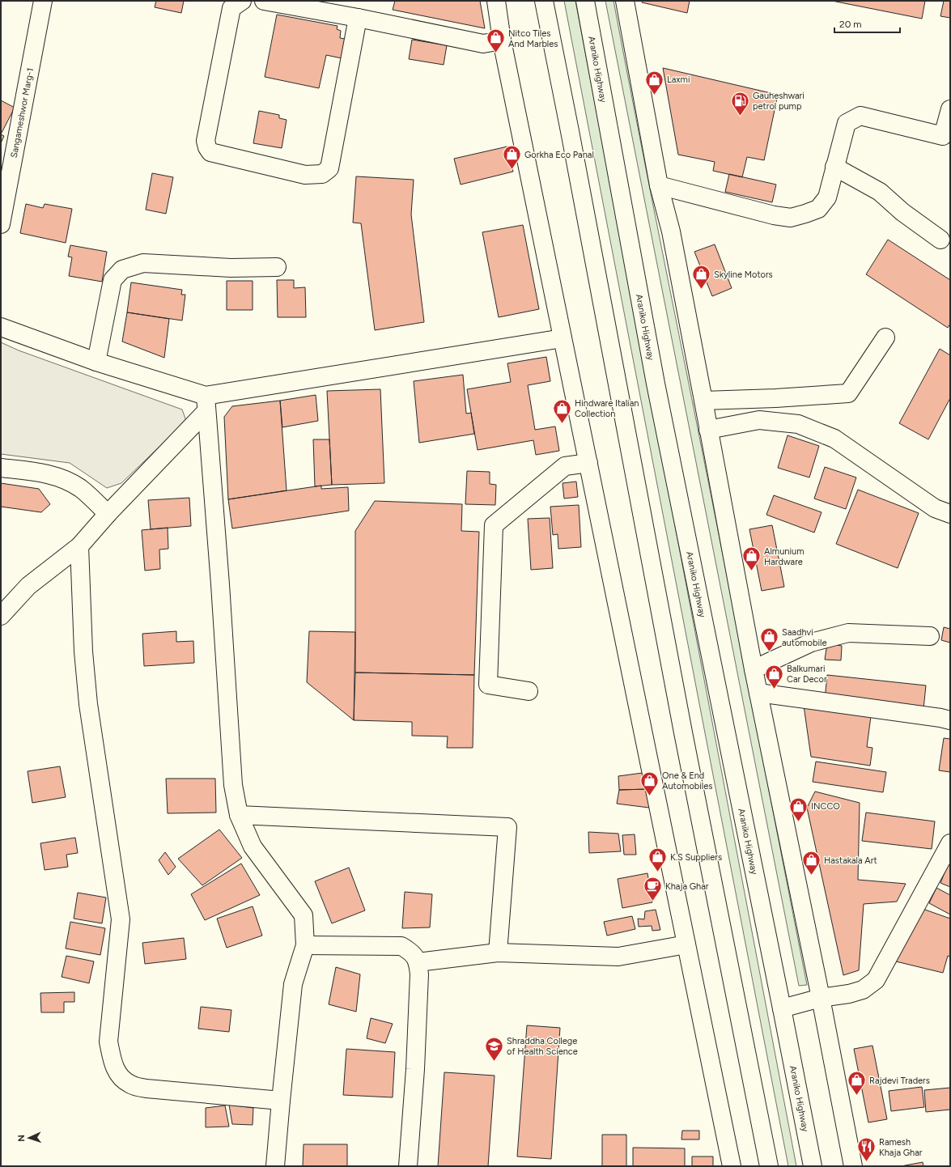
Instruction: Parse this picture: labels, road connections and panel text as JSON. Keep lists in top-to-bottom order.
{
  "streets": {
    "main road": ["Araniko Highway", "Sangameshwor Marg-1"]
  },
  "places": {
    "shop": [
      "Nitco Tiles And Marbles",
      "Laxmi",
      "Gorkha Eco Panal",
      "Skyline Motors",
      "Hindware Italian Collection",
      "Almunium Hardware",
      "Saadhvi automobile",
      "Balkumari Car Decor",
      "One & End Automobiles",
      "INCCO",
      "K.S Suppliers",
      "Hastakala Art",
      "Rajdevi Traders"
    ],
    "fuel station": ["Gauheshwari petrol pump"],
    "cafe": ["Khaja Ghar"],
    "school or university": ["Shraddha College of Health Science"],
    "restaurant": ["Ramesh Khaja Ghar"]
  },
  "scale_bar": "20 m",
  "north": "left"
}
